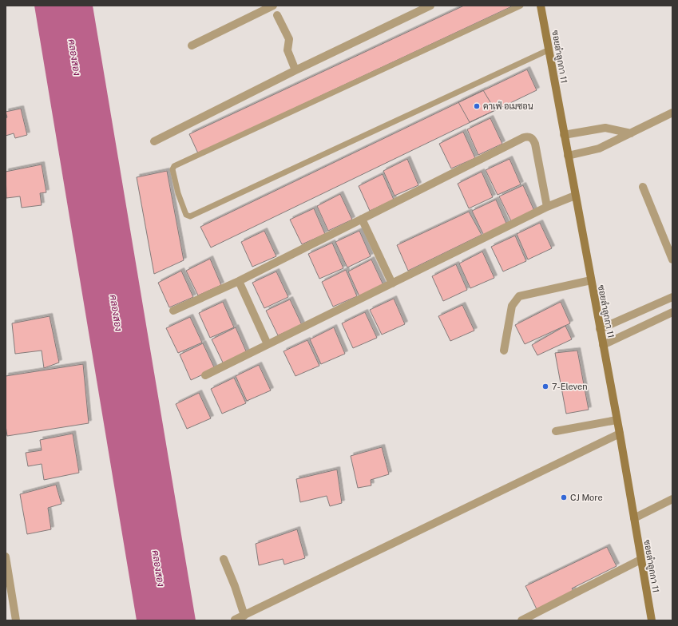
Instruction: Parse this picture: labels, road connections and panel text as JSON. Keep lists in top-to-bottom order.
{
  "streets": {
    "street": ["ซอยลำลูกกา 11"]
  },
  "water": ["คลองสอง"],
  "places": ["คาเฟ่ อเมซอน", "7-Eleven", "CJ More"]
}
